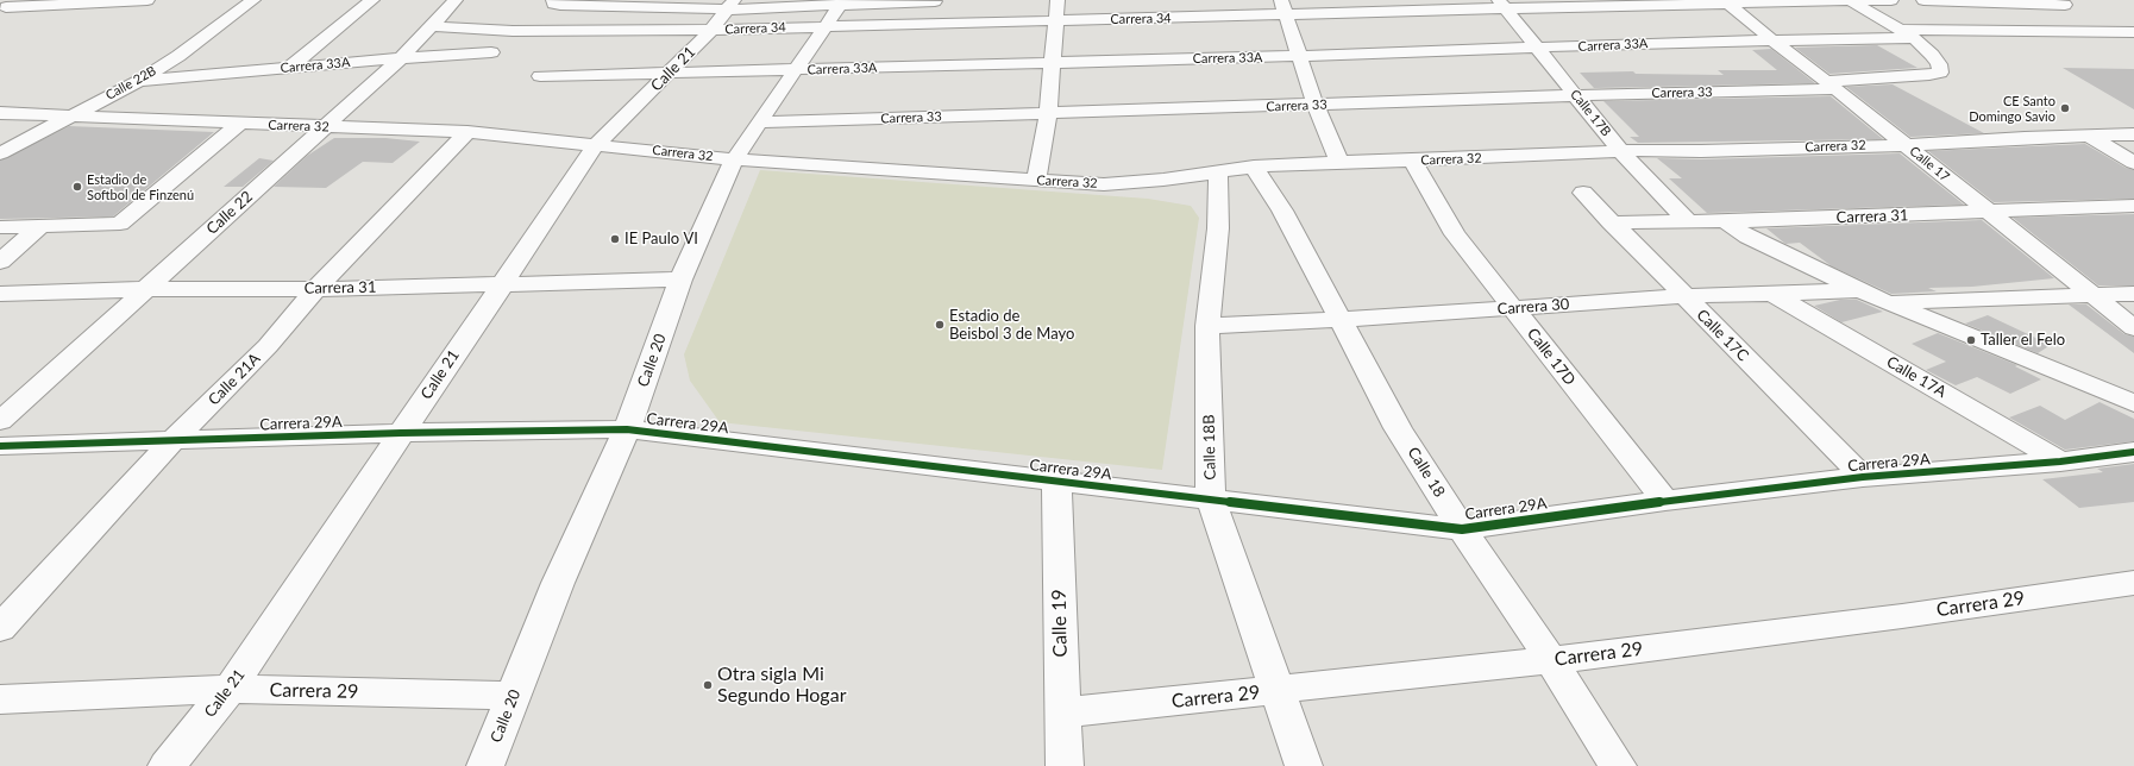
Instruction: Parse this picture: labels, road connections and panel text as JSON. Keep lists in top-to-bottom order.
{
  "streets": {
    "street": [
      "Carrera 34",
      "Carrera 33A",
      "Calle 21",
      "Calle 22B",
      "Carrera 33",
      "Calle 17B",
      "Carrera 32",
      "Calle 17",
      "Calle 22",
      "Carrera 31",
      "Carrera 30",
      "Calle 17C",
      "Calle 17D",
      "Calle 20",
      "Calle 17A",
      "Calle 21A",
      "Carrera 29A",
      "Calle 18B",
      "Calle 18",
      "Carrera 29",
      "Calle 19"
    ]
  },
  "crossings": [
    ["Carrera 34", "Calle 21"],
    ["Carrera 34", "Calle 17B"],
    ["Carrera 34", "Calle 17"],
    ["Carrera 34", "Calle 22"],
    ["Carrera 34", "Calle 20"],
    ["Carrera 33A", "Calle 21"],
    ["Carrera 33A", "Calle 22B"],
    ["Carrera 33A", "Carrera 33"],
    ["Carrera 33A", "Calle 17B"],
    ["Carrera 33A", "Calle 17"],
    ["Carrera 33A", "Calle 22"],
    ["Carrera 33A", "Calle 20"],
    ["Calle 21", "Carrera 32"],
    ["Calle 21", "Carrera 31"],
    ["Calle 21", "Carrera 29A"],
    ["Calle 21", "Carrera 29"],
    ["Calle 22B", "Carrera 32"],
    ["Carrera 33", "Calle 17B"],
    ["Carrera 33", "Calle 17"],
    ["Carrera 33", "Calle 20"],
    ["Calle 17B", "Carrera 32"],
    ["Calle 17B", "Carrera 31"],
    ["Carrera 32", "Calle 17"],
    ["Carrera 32", "Calle 22"],
    ["Carrera 32", "Calle 17D"],
    ["Carrera 32", "Calle 20"],
    ["Carrera 32", "Calle 21A"],
    ["Carrera 32", "Calle 18B"],
    ["Carrera 32", "Calle 18"],
    ["Calle 17", "Carrera 31"],
    ["Calle 22", "Carrera 31"],
    ["Carrera 31", "Calle 17C"],
    ["Carrera 31", "Calle 20"],
    ["Carrera 31", "Calle 21A"],
    ["Carrera 30", "Calle 17C"],
    ["Carrera 30", "Calle 17D"],
    ["Carrera 30", "Calle 17A"],
    ["Carrera 30", "Calle 18B"],
    ["Carrera 30", "Calle 18"],
    ["Calle 17C", "Carrera 29A"],
    ["Calle 17D", "Carrera 29A"],
    ["Calle 20", "Carrera 29A"],
    ["Calle 20", "Carrera 29"],
    ["Calle 17A", "Carrera 29A"],
    ["Calle 21A", "Carrera 29A"],
    ["Carrera 29A", "Calle 18B"],
    ["Carrera 29A", "Calle 18"],
    ["Carrera 29A", "Calle 19"],
    ["Calle 18B", "Carrera 29"],
    ["Calle 18", "Carrera 29"],
    ["Carrera 29", "Calle 19"]
  ],
  "places": [
    "CE Santo Domingo Savio",
    "Estadio de Softbol de Finzenú",
    "IE Paulo VI",
    "Estadio de Beisbol 3 de Mayo",
    "Taller el Felo",
    "Otra sigla Mi Segundo Hogar"
  ]
}
